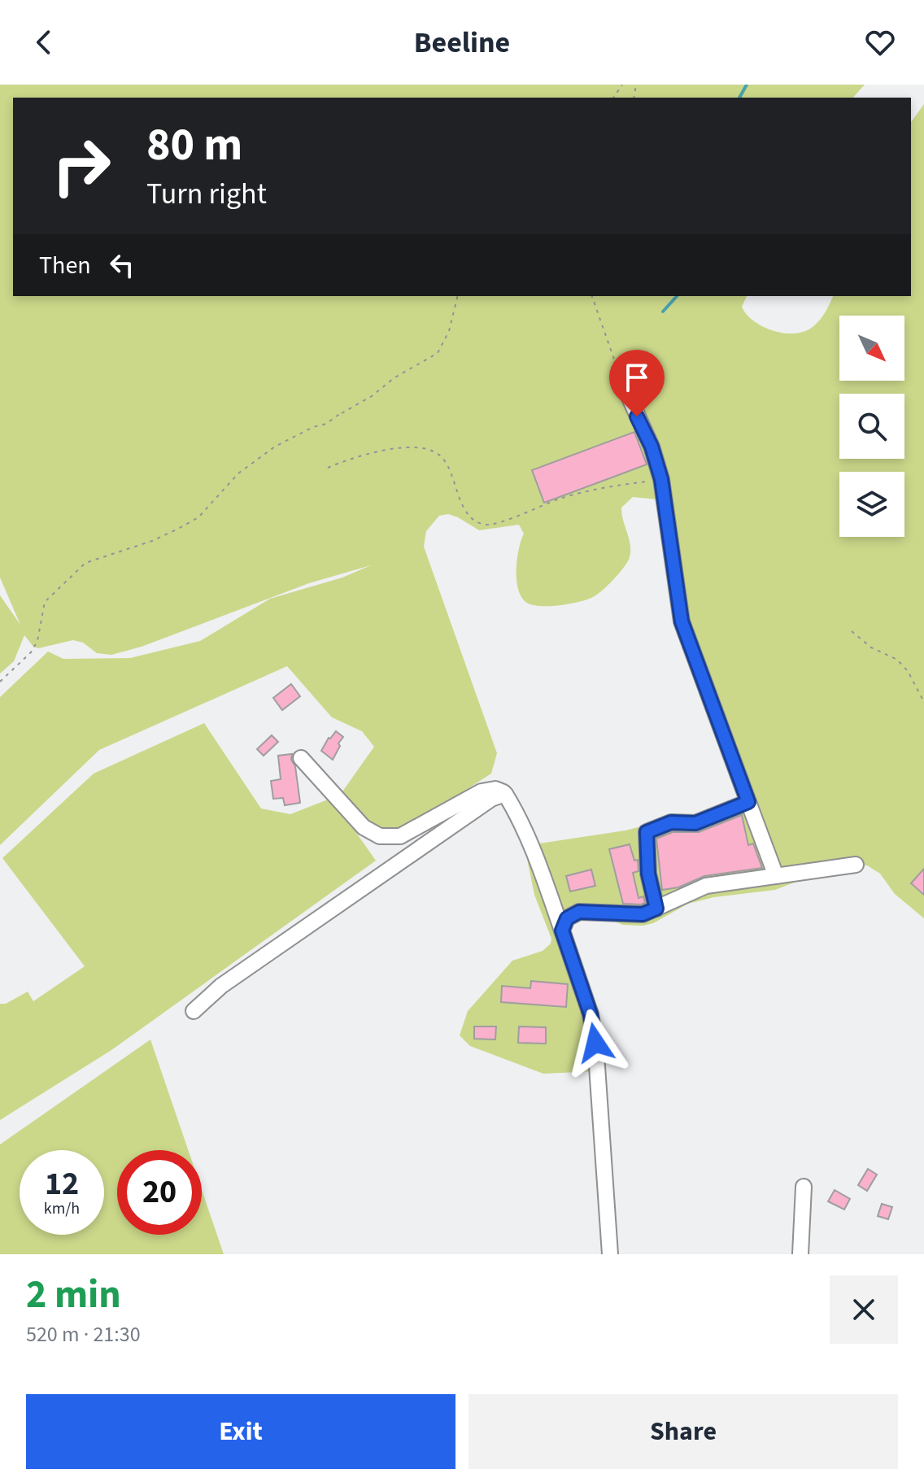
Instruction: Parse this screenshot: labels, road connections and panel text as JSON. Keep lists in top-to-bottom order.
{
  "north": "bottom right",
  "page": {
    "header": "Beeline",
    "turn": ["80 m", "Turn right"],
    "then": "Then",
    "speed": "12 km/h",
    "limit": "20",
    "heading": ["2 min", "520 m · 21:30"],
    "buttons": ["Exit", "Share"]
  }
}
